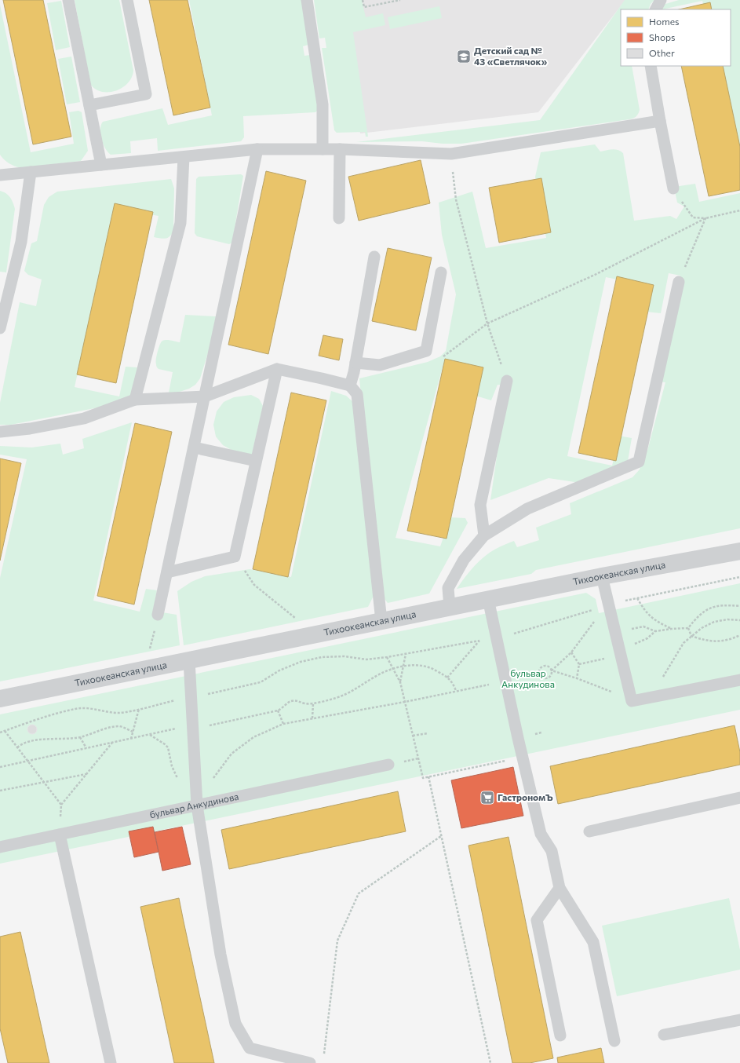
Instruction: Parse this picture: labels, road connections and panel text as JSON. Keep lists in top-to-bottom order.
{
  "streets": {
    "street": ["Тихоокеанская улица"],
    "lane": ["бульвар Анкудинова"]
  },
  "parks": ["бульвар Анкудинова"],
  "places": {
    "school or university": ["Детский сад № 43 «Светлячок»"],
    "supermarket": ["ГастрономЪ"]
  },
  "legend": ["Homes", "Shops", "Other"]
}
